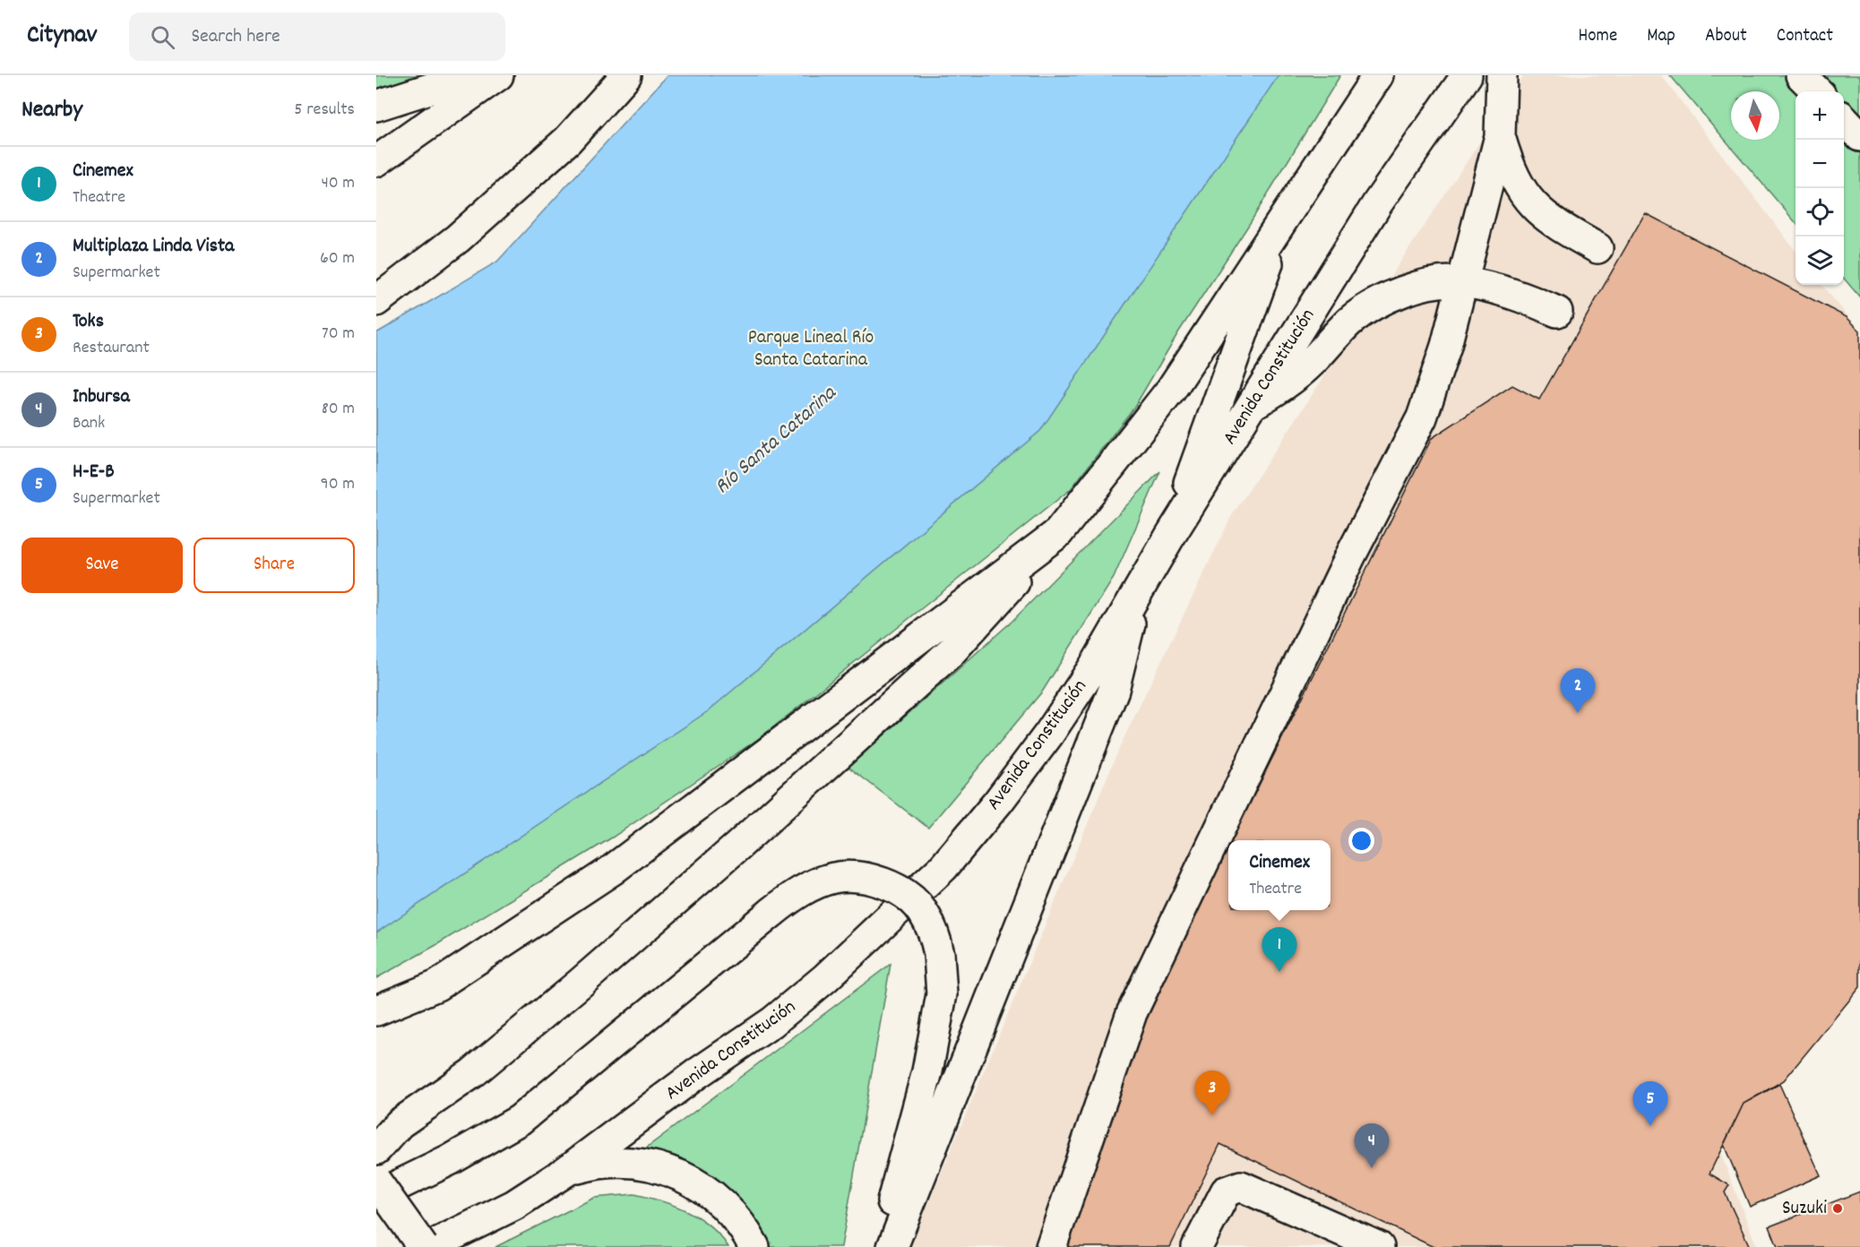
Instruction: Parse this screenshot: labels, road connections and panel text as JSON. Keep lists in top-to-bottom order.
{
  "streets": {
    "main road": ["Avenida Constitución"]
  },
  "water": ["Río Santa Catarina"],
  "parks": ["Parque Lineal Río Santa Catarina"],
  "places": ["Suzuki"],
  "north": "bottom",
  "page": {
    "header": "Citynav",
    "search": "Search here",
    "nav": [
      "Home",
      "Map",
      "About",
      "Contact"
    ],
    "heading": ["Nearby", "5 results"],
    "map_buttons": ["+", "−"],
    "list": [
      {
        "mark": "1",
        "name": "Cinemex",
        "note": "Theatre",
        "value": "40 m"
      },
      {
        "mark": "2",
        "name": "Multiplaza Linda Vista",
        "note": "Supermarket",
        "value": "60 m"
      },
      {
        "mark": "3",
        "name": "Toks",
        "note": "Restaurant",
        "value": "70 m"
      },
      {
        "mark": "4",
        "name": "Inbursa",
        "note": "Bank",
        "value": "80 m"
      },
      {
        "mark": "5",
        "name": "H-E-B",
        "note": "Supermarket",
        "value": "90 m"
      }
    ],
    "buttons": ["Save", "Share"],
    "pins": [
      "2",
      "1",
      "3",
      "5",
      "4"
    ],
    "popup": ["Cinemex", "Theatre"]
  }
}
